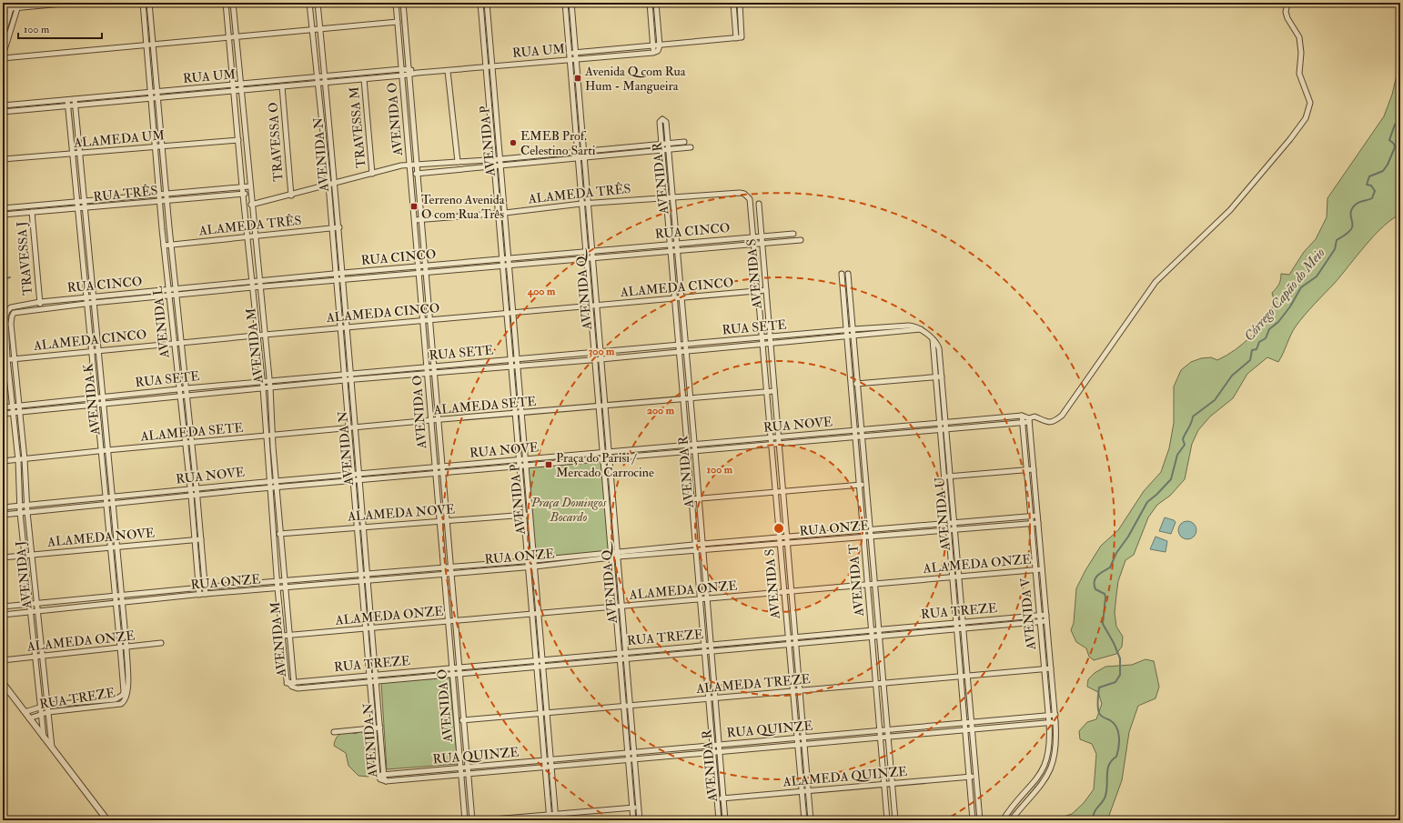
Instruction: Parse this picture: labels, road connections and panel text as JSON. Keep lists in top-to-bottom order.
{
  "streets": {
    "street": [
      "RUA UM",
      "AVENIDA O",
      "TRAVESSA M",
      "ALAMEDA UM",
      "AVENIDA P",
      "TRAVESSA O",
      "AVENIDA N",
      "AVENIDA R",
      "RUA TRÊS",
      "ALAMEDA TRÊS",
      "RUA CINCO",
      "TRAVESSA J",
      "AVENIDA S",
      "ALAMEDA CINCO",
      "AVENIDA Q",
      "AVENIDA L",
      "RUA SETE",
      "AVENIDA M",
      "AVENIDA K",
      "ALAMEDA SETE",
      "RUA NOVE",
      "ALAMEDA NOVE",
      "AVENIDA U",
      "RUA ONZE",
      "ALAMEDA ONZE",
      "AVENIDA J",
      "AVENIDA T",
      "RUA TREZE",
      "AVENIDA V",
      "ALAMEDA TREZE",
      "RUA QUINZE",
      "ALAMEDA QUINZE"
    ]
  },
  "crossings": [
    ["RUA UM", "AVENIDA O"],
    ["RUA UM", "TRAVESSA M"],
    ["RUA UM", "AVENIDA P"],
    ["RUA UM", "TRAVESSA O"],
    ["RUA UM", "AVENIDA N"],
    ["RUA UM", "AVENIDA Q"],
    ["RUA UM", "AVENIDA L"],
    ["RUA UM", "AVENIDA M"],
    ["RUA UM", "AVENIDA K"],
    ["AVENIDA O", "ALAMEDA TRÊS"],
    ["AVENIDA O", "RUA CINCO"],
    ["AVENIDA O", "ALAMEDA CINCO"],
    ["AVENIDA O", "RUA SETE"],
    ["AVENIDA O", "ALAMEDA SETE"],
    ["AVENIDA O", "RUA NOVE"],
    ["AVENIDA O", "ALAMEDA NOVE"],
    ["AVENIDA O", "RUA ONZE"],
    ["AVENIDA O", "ALAMEDA ONZE"],
    ["AVENIDA O", "RUA TREZE"],
    ["AVENIDA O", "ALAMEDA TREZE"],
    ["AVENIDA O", "RUA QUINZE"],
    ["ALAMEDA UM", "AVENIDA L"],
    ["ALAMEDA UM", "AVENIDA M"],
    ["ALAMEDA UM", "AVENIDA K"],
    ["AVENIDA P", "ALAMEDA TRÊS"],
    ["AVENIDA P", "RUA CINCO"],
    ["AVENIDA P", "ALAMEDA CINCO"],
    ["AVENIDA P", "RUA SETE"],
    ["AVENIDA P", "ALAMEDA SETE"],
    ["AVENIDA P", "RUA NOVE"],
    ["AVENIDA P", "ALAMEDA NOVE"],
    ["AVENIDA P", "RUA ONZE"],
    ["AVENIDA P", "ALAMEDA ONZE"],
    ["AVENIDA P", "RUA TREZE"],
    ["AVENIDA P", "ALAMEDA TREZE"],
    ["AVENIDA P", "RUA QUINZE"],
    ["AVENIDA N", "ALAMEDA TRÊS"],
    ["AVENIDA N", "RUA CINCO"],
    ["AVENIDA N", "ALAMEDA CINCO"],
    ["AVENIDA N", "RUA SETE"],
    ["AVENIDA N", "ALAMEDA SETE"],
    ["AVENIDA N", "RUA NOVE"],
    ["AVENIDA N", "ALAMEDA NOVE"],
    ["AVENIDA N", "RUA ONZE"],
    ["AVENIDA N", "ALAMEDA ONZE"],
    ["AVENIDA N", "RUA TREZE"],
    ["AVENIDA N", "RUA QUINZE"],
    ["AVENIDA R", "ALAMEDA TRÊS"],
    ["AVENIDA R", "RUA CINCO"],
    ["AVENIDA R", "ALAMEDA CINCO"],
    ["AVENIDA R", "RUA SETE"],
    ["AVENIDA R", "ALAMEDA SETE"],
    ["AVENIDA R", "RUA NOVE"],
    ["AVENIDA R", "RUA ONZE"],
    ["AVENIDA R", "ALAMEDA ONZE"],
    ["AVENIDA R", "RUA TREZE"],
    ["AVENIDA R", "ALAMEDA TREZE"],
    ["AVENIDA R", "RUA QUINZE"],
    ["AVENIDA R", "ALAMEDA QUINZE"],
    ["RUA TRÊS", "TRAVESSA J"],
    ["RUA TRÊS", "AVENIDA L"],
    ["RUA TRÊS", "AVENIDA M"],
    ["RUA TRÊS", "AVENIDA K"],
    ["ALAMEDA TRÊS", "AVENIDA S"],
    ["ALAMEDA TRÊS", "AVENIDA Q"],
    ["ALAMEDA TRÊS", "AVENIDA L"],
    ["ALAMEDA TRÊS", "AVENIDA M"],
    ["RUA CINCO", "TRAVESSA J"],
    ["RUA CINCO", "AVENIDA S"],
    ["RUA CINCO", "AVENIDA Q"],
    ["RUA CINCO", "AVENIDA L"],
    ["RUA CINCO", "AVENIDA M"],
    ["RUA CINCO", "AVENIDA K"],
    ["RUA CINCO", "AVENIDA J"],
    ["AVENIDA S", "ALAMEDA CINCO"],
    ["AVENIDA S", "RUA SETE"],
    ["AVENIDA S", "ALAMEDA SETE"],
    ["AVENIDA S", "RUA NOVE"],
    ["AVENIDA S", "RUA ONZE"],
    ["AVENIDA S", "ALAMEDA ONZE"],
    ["AVENIDA S", "RUA TREZE"],
    ["AVENIDA S", "ALAMEDA TREZE"],
    ["AVENIDA S", "RUA QUINZE"],
    ["AVENIDA S", "ALAMEDA QUINZE"],
    ["ALAMEDA CINCO", "AVENIDA Q"],
    ["ALAMEDA CINCO", "AVENIDA L"],
    ["ALAMEDA CINCO", "AVENIDA M"],
    ["ALAMEDA CINCO", "AVENIDA K"],
    ["ALAMEDA CINCO", "AVENIDA J"],
    ["AVENIDA Q", "RUA SETE"],
    ["AVENIDA Q", "ALAMEDA SETE"],
    ["AVENIDA Q", "RUA NOVE"],
    ["AVENIDA Q", "RUA ONZE"],
    ["AVENIDA Q", "ALAMEDA ONZE"],
    ["AVENIDA Q", "RUA TREZE"],
    ["AVENIDA Q", "ALAMEDA TREZE"],
    ["AVENIDA Q", "RUA QUINZE"],
    ["AVENIDA L", "RUA SETE"],
    ["AVENIDA L", "ALAMEDA SETE"],
    ["AVENIDA L", "RUA NOVE"],
    ["AVENIDA L", "ALAMEDA NOVE"],
    ["AVENIDA L", "RUA ONZE"],
    ["RUA SETE", "AVENIDA M"],
    ["RUA SETE", "AVENIDA K"],
    ["RUA SETE", "AVENIDA U"],
    ["RUA SETE", "AVENIDA J"],
    ["RUA SETE", "AVENIDA T"],
    ["AVENIDA M", "ALAMEDA SETE"],
    ["AVENIDA M", "RUA NOVE"],
    ["AVENIDA M", "ALAMEDA NOVE"],
    ["AVENIDA M", "RUA ONZE"],
    ["AVENIDA M", "ALAMEDA ONZE"],
    ["AVENIDA M", "RUA TREZE"],
    ["AVENIDA K", "ALAMEDA SETE"],
    ["AVENIDA K", "RUA NOVE"],
    ["AVENIDA K", "ALAMEDA NOVE"],
    ["AVENIDA K", "RUA ONZE"],
    ["AVENIDA K", "ALAMEDA ONZE"],
    ["AVENIDA K", "RUA TREZE"],
    ["ALAMEDA SETE", "AVENIDA J"],
    ["RUA NOVE", "AVENIDA U"],
    ["RUA NOVE", "AVENIDA J"],
    ["RUA NOVE", "AVENIDA T"],
    ["RUA NOVE", "AVENIDA V"],
    ["ALAMEDA NOVE", "AVENIDA J"],
    ["AVENIDA U", "RUA ONZE"],
    ["AVENIDA U", "ALAMEDA ONZE"],
    ["AVENIDA U", "RUA TREZE"],
    ["AVENIDA U", "ALAMEDA TREZE"],
    ["AVENIDA U", "RUA QUINZE"],
    ["AVENIDA U", "ALAMEDA QUINZE"],
    ["RUA ONZE", "AVENIDA J"],
    ["RUA ONZE", "AVENIDA T"],
    ["RUA ONZE", "AVENIDA V"],
    ["ALAMEDA ONZE", "AVENIDA J"],
    ["ALAMEDA ONZE", "AVENIDA T"],
    ["ALAMEDA ONZE", "AVENIDA V"],
    ["AVENIDA J", "RUA TREZE"],
    ["AVENIDA T", "RUA TREZE"],
    ["AVENIDA T", "ALAMEDA TREZE"],
    ["AVENIDA T", "RUA QUINZE"],
    ["AVENIDA T", "ALAMEDA QUINZE"],
    ["RUA TREZE", "AVENIDA V"],
    ["AVENIDA V", "ALAMEDA TREZE"],
    ["AVENIDA V", "RUA QUINZE"]
  ],
  "water": ["Córrego Capão do Meio"],
  "parks": ["Praça Domingos Bocardo"],
  "places": {
    "transit": ["Avenida Q com Rua Hum - Mangueira", "Terreno Avenida O com Rua Três", "Praça do Parisi / Mercado Carrocine"],
    "other": ["EMEB Prof. Celestino Sarti"]
  },
  "scale_bar": "100 m",
  "rings": [
    "400 m",
    "300 m",
    "200 m",
    "100 m"
  ]
}
